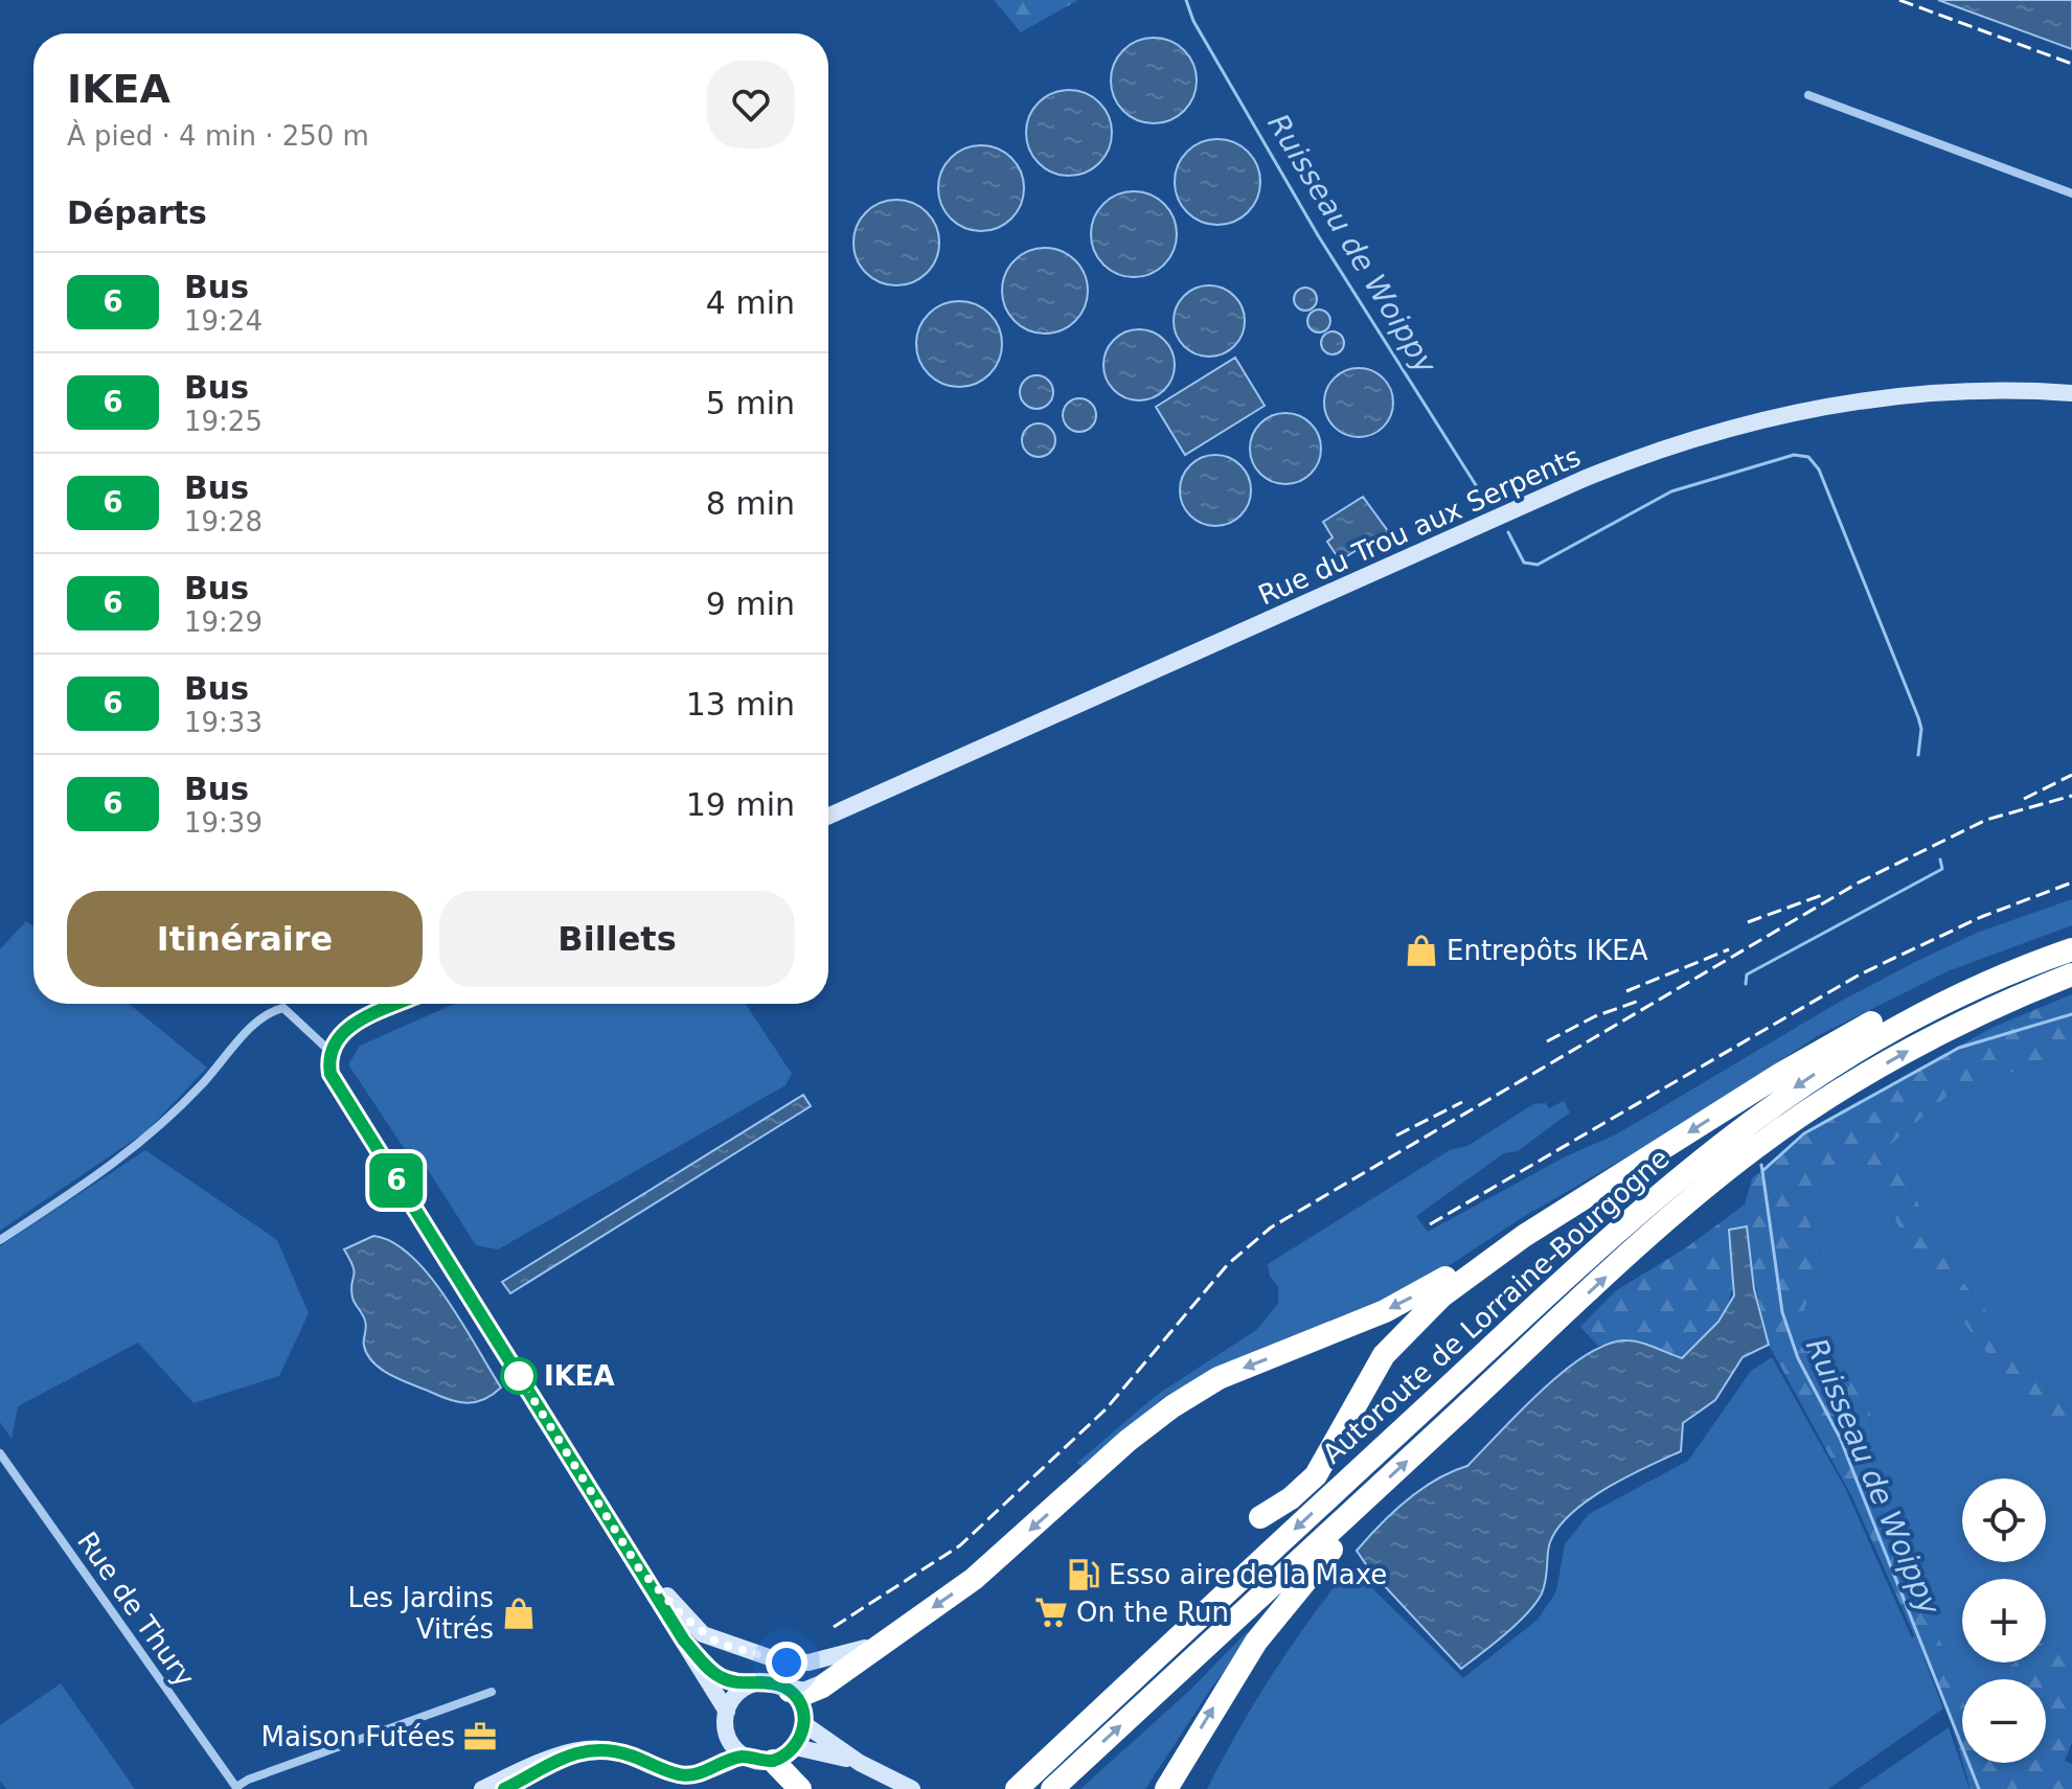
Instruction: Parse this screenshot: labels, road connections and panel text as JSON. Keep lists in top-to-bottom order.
{
  "streets": {
    "highway": ["Autoroute de Lorraine-Bourgogne"],
    "street": ["Rue du Trou aux Serpents", "Rue de Thury"]
  },
  "water": ["Ruisseau de Woippy"],
  "places": {
    "shop": ["Entrepôts IKEA", "Les Jardins Vitrés"],
    "other": ["IKEA"],
    "fuel station": ["Esso aire de la Maxe"],
    "supermarket": ["On the Run"],
    "office": ["Maison Futées"]
  },
  "lines": ["bus line 6"],
  "page": {
    "on_map": "6",
    "heading": [
      ["IKEA", "À pied · 4 min · 250 m"],
      "Départs"
    ],
    "list": [
      {
        "mark": "6",
        "name": "Bus",
        "note": "19:24",
        "value": "4 min"
      },
      {
        "mark": "6",
        "name": "Bus",
        "note": "19:25",
        "value": "5 min"
      },
      {
        "mark": "6",
        "name": "Bus",
        "note": "19:28",
        "value": "8 min"
      },
      {
        "mark": "6",
        "name": "Bus",
        "note": "19:29",
        "value": "9 min"
      },
      {
        "mark": "6",
        "name": "Bus",
        "note": "19:33",
        "value": "13 min"
      },
      {
        "mark": "6",
        "name": "Bus",
        "note": "19:39",
        "value": "19 min"
      }
    ],
    "buttons": ["Itinéraire", "Billets"],
    "map_buttons": ["+", "−"]
  }
}
